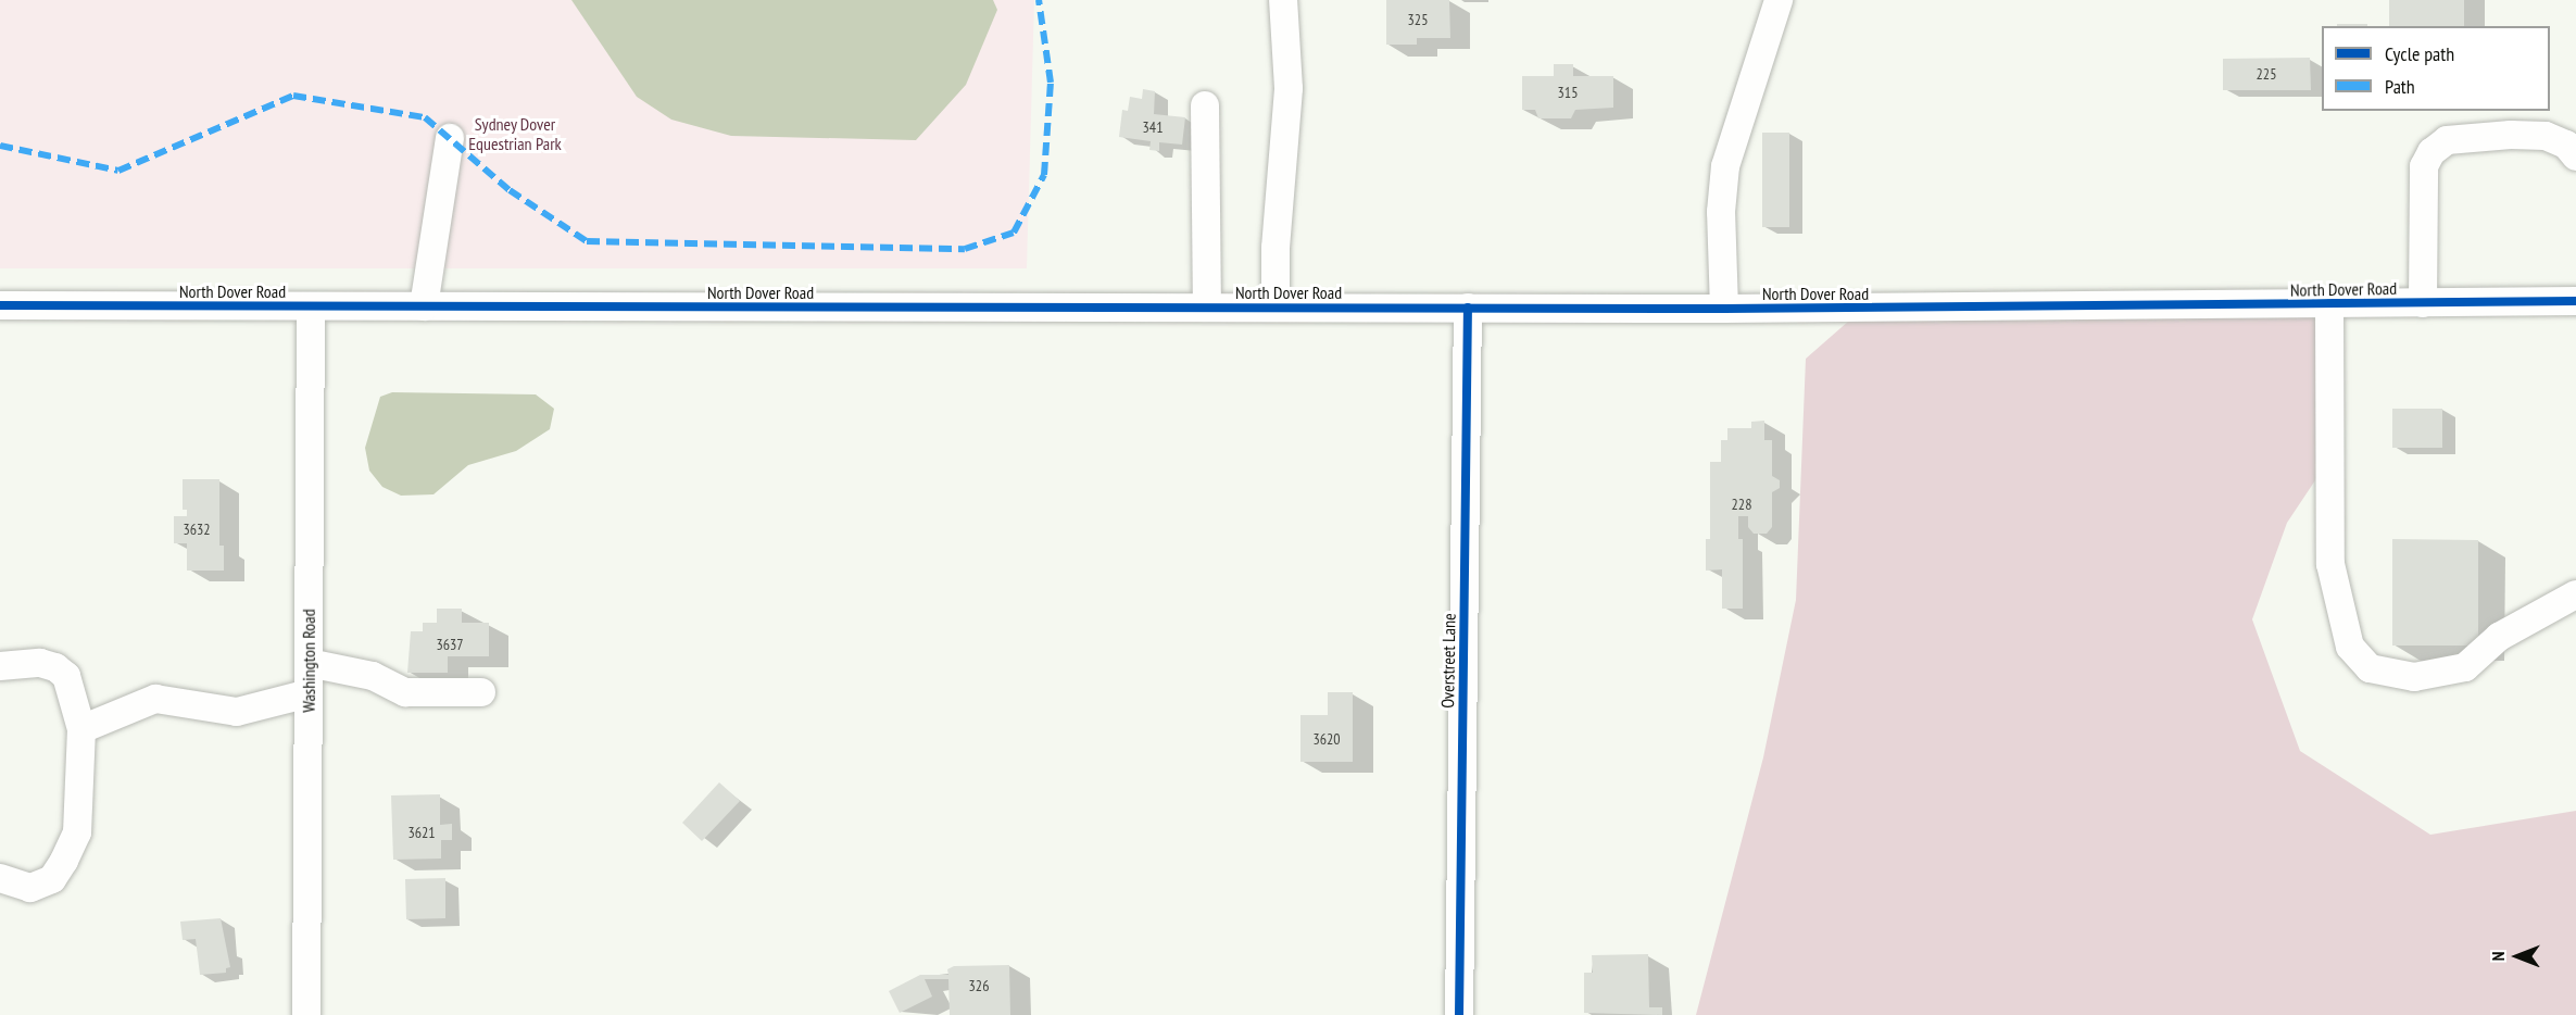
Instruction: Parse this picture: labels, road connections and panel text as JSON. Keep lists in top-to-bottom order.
{
  "streets": {
    "street": ["North Dover Road", "Washington Road", "Overstreet Lane"]
  },
  "crossings": [
    ["North Dover Road", "Washington Road"],
    ["North Dover Road", "Overstreet Lane"]
  ],
  "parks": ["Sydney Dover Equestrian Park"],
  "house_numbers": [
    "325",
    "225",
    "315",
    "341",
    "228",
    "3632",
    "3637",
    "3620",
    "3621",
    "326"
  ],
  "legend": ["Cycle path", "Path"],
  "north": "left"
}
